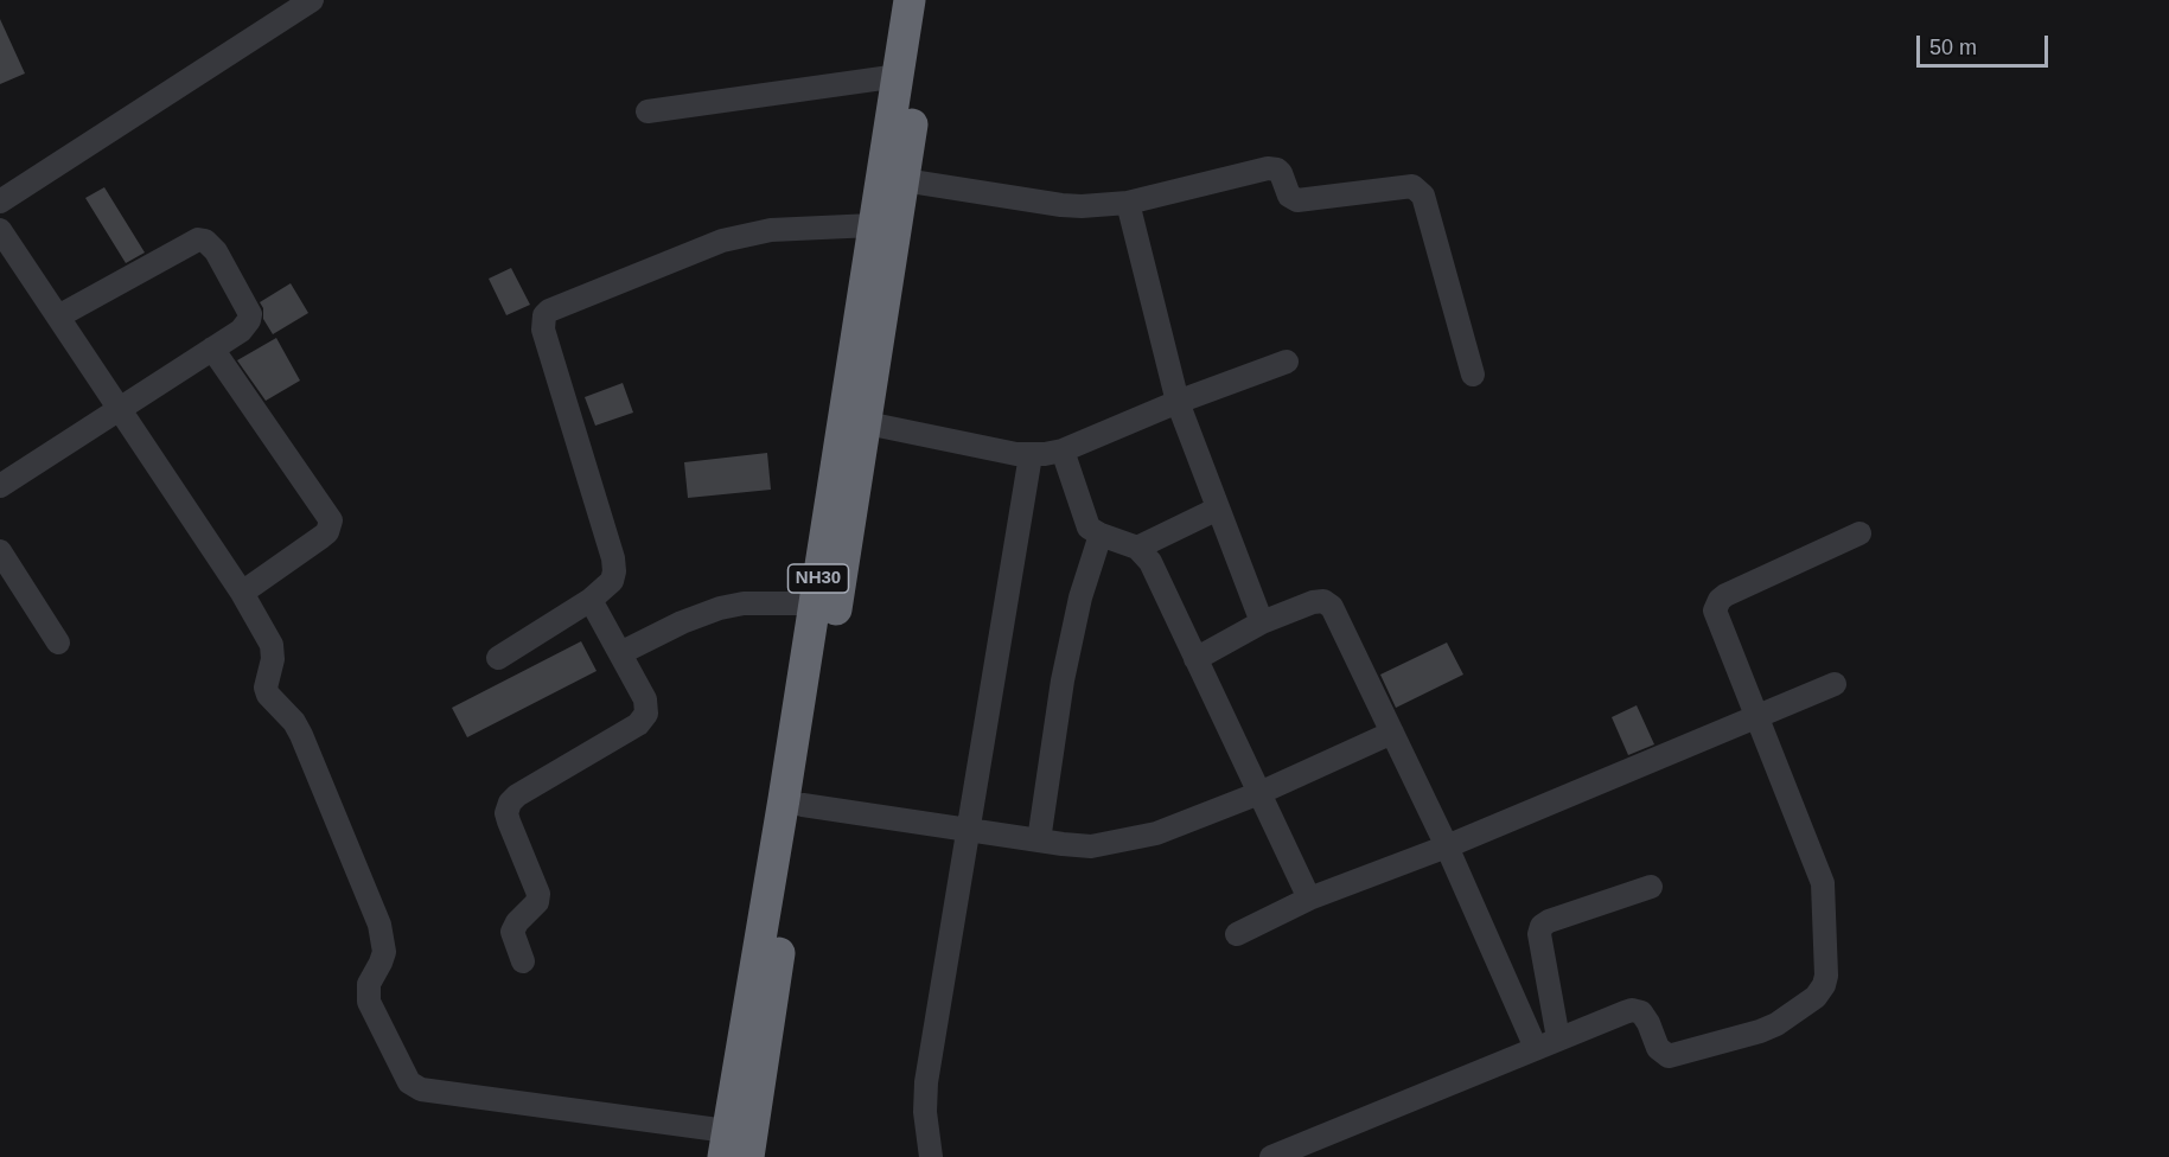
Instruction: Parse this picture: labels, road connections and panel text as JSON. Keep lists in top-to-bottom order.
{
  "streets": {
    "highway": ["NH30"]
  },
  "scale_bar": "50 m"
}
